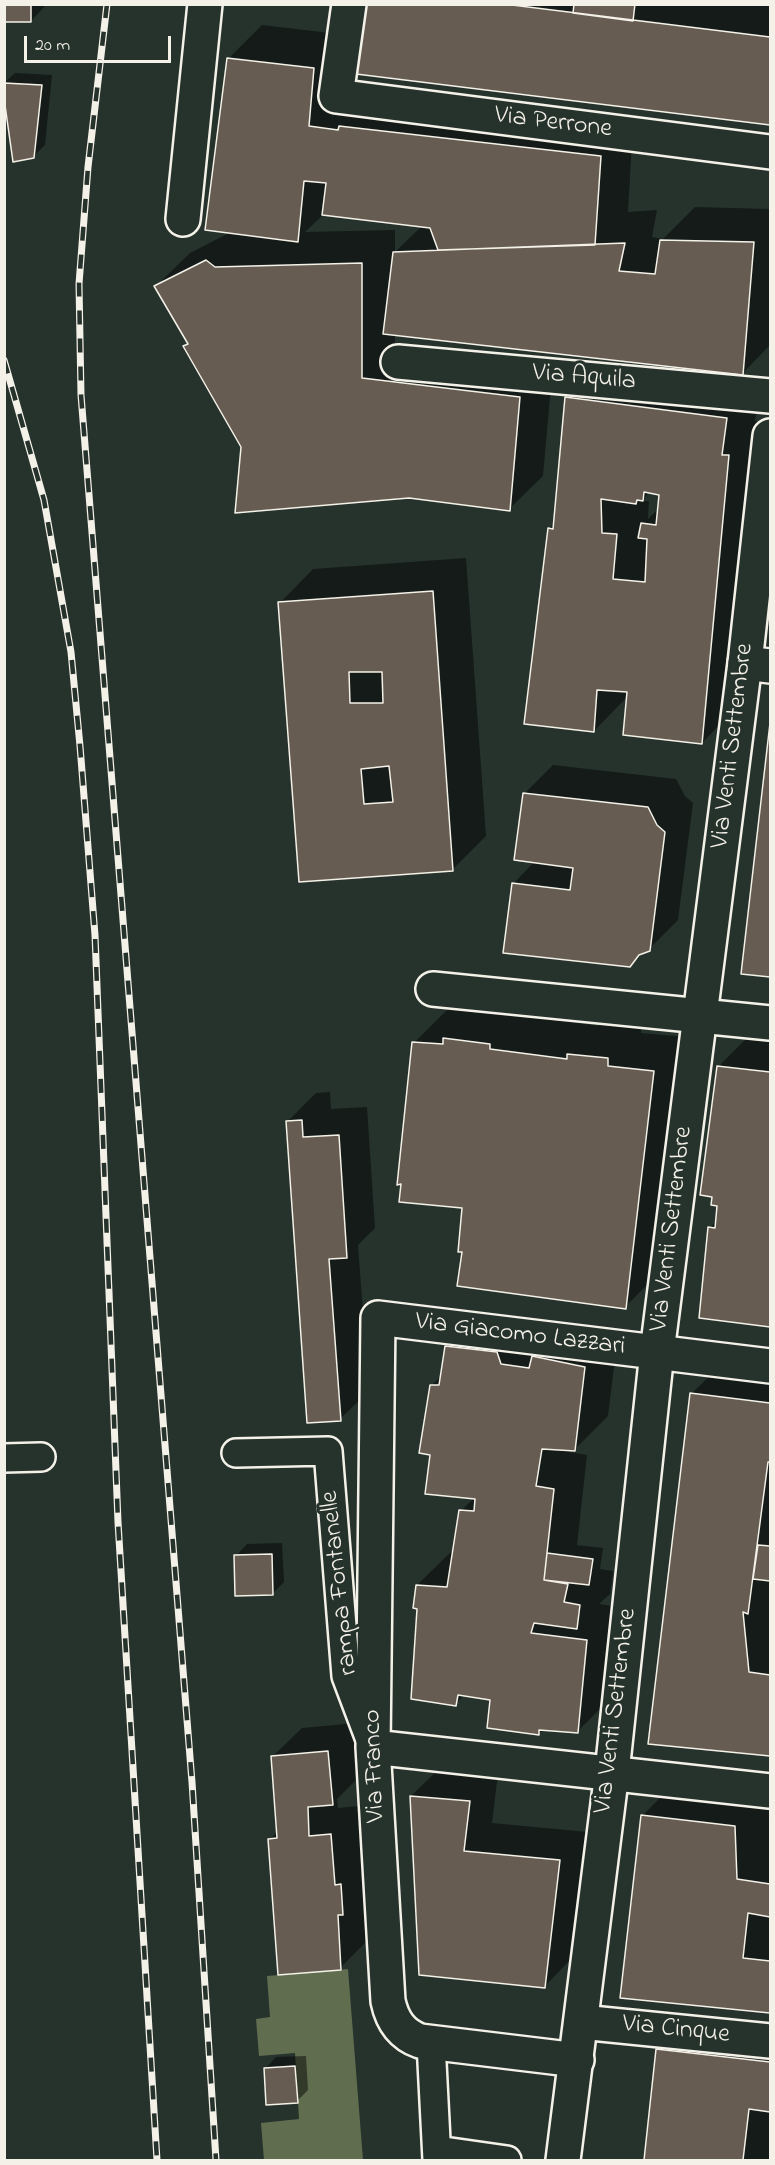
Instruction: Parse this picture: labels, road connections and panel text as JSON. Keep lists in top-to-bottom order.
{
  "streets": {
    "street": [
      "Via Perrone",
      "Via Aquila",
      "Via Venti Settembre",
      "Via Giacomo Lazzari",
      "Via Franco",
      "Via Cinque"
    ],
    "lane": ["rampa Fontanelle"]
  },
  "crossings": [
    ["Via Venti Settembre", "Via Giacomo Lazzari"],
    ["Via Venti Settembre", "Via Franco"],
    ["Via Venti Settembre", "Via Cinque"],
    ["Via Giacomo Lazzari", "Via Franco"],
    ["rampa Fontanelle", "Via Franco"]
  ],
  "scale_bar": "20 m"
}
